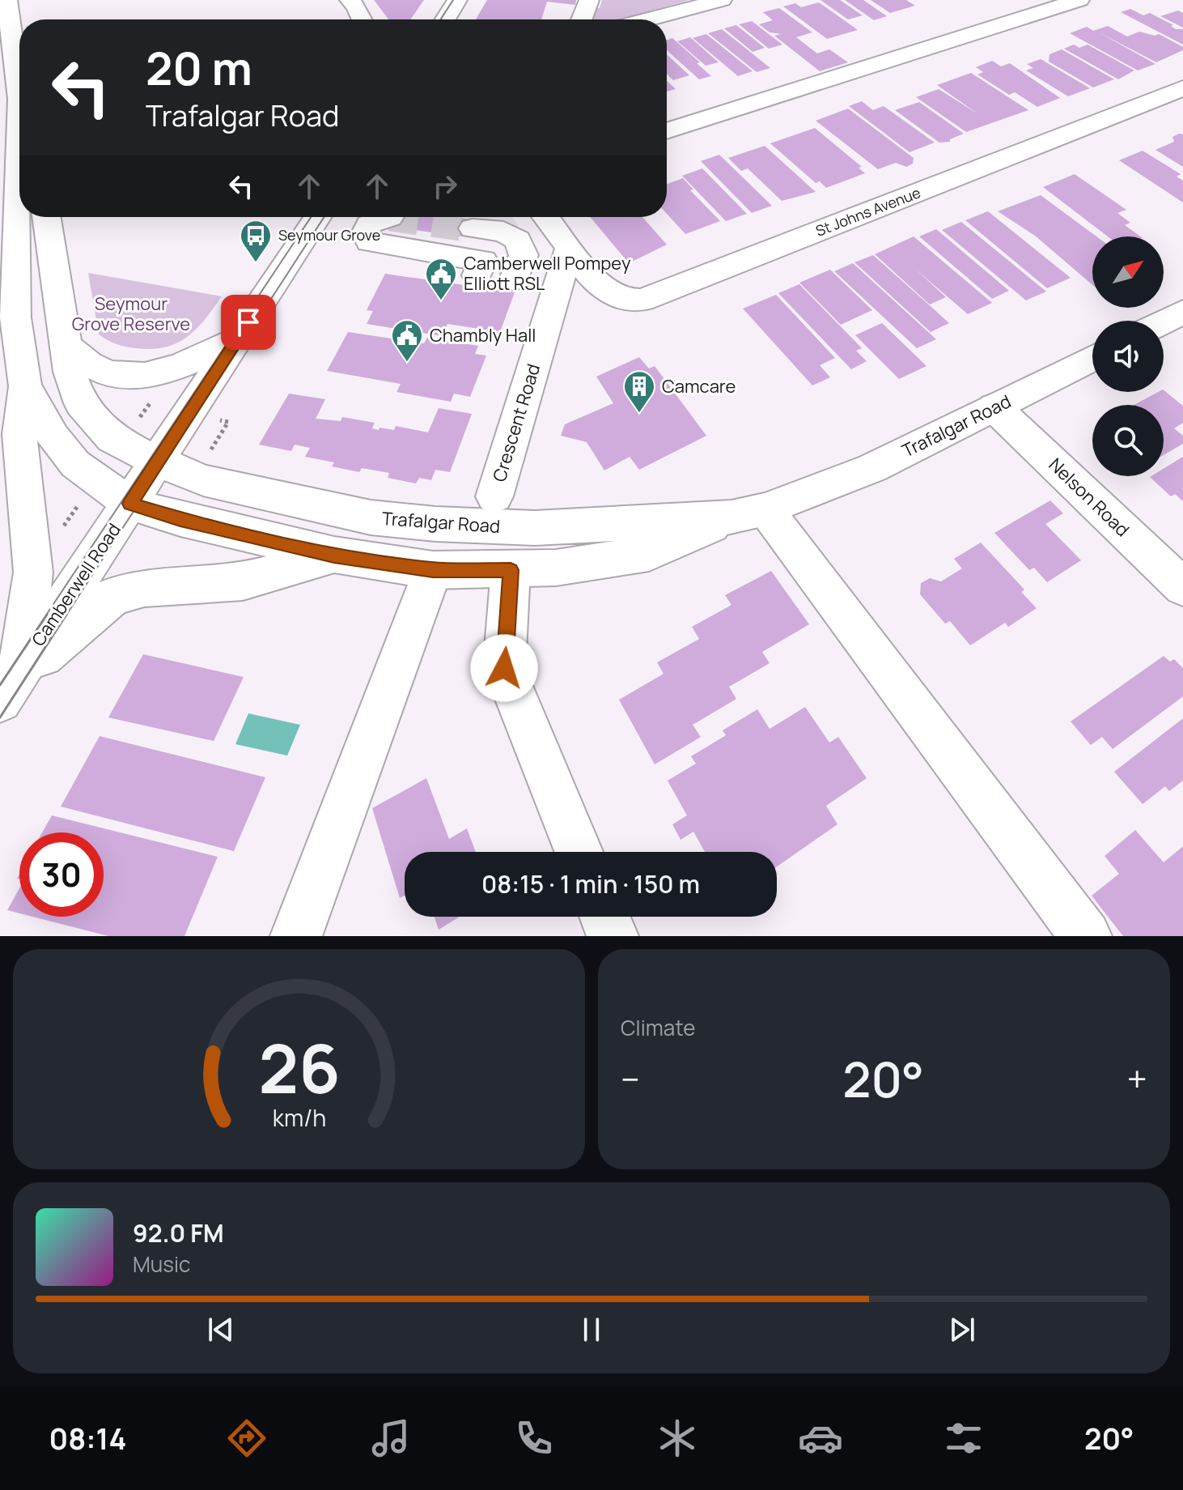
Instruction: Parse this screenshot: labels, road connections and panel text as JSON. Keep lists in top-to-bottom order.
{
  "streets": {
    "main road": [
      "St Johns Avenue",
      "Crescent Road",
      "Trafalgar Road",
      "Nelson Road",
      "Camberwell Road"
    ]
  },
  "crossings": [
    ["St Johns Avenue", "Crescent Road"],
    ["Trafalgar Road", "Nelson Road"],
    ["Trafalgar Road", "Camberwell Road"]
  ],
  "parks": ["Seymour Grove Reserve"],
  "places": {
    "bus stop": ["Seymour Grove"],
    "public building": ["Camberwell Pompey Elliott RSL", "Chambly Hall"],
    "building": ["Camcare"]
  },
  "north": "top right",
  "page": {
    "turn": ["20 m", "Trafalgar Road"],
    "limit": "30",
    "trip": "08:15 · 1 min · 150 m",
    "tile": "Climate",
    "heat": ["−", "20°", "+"],
    "song": ["92.0 FM", "Music"],
    "tabs": ["08:14", "20°"],
    "gauge": ["26", "km/h"]
  }
}
